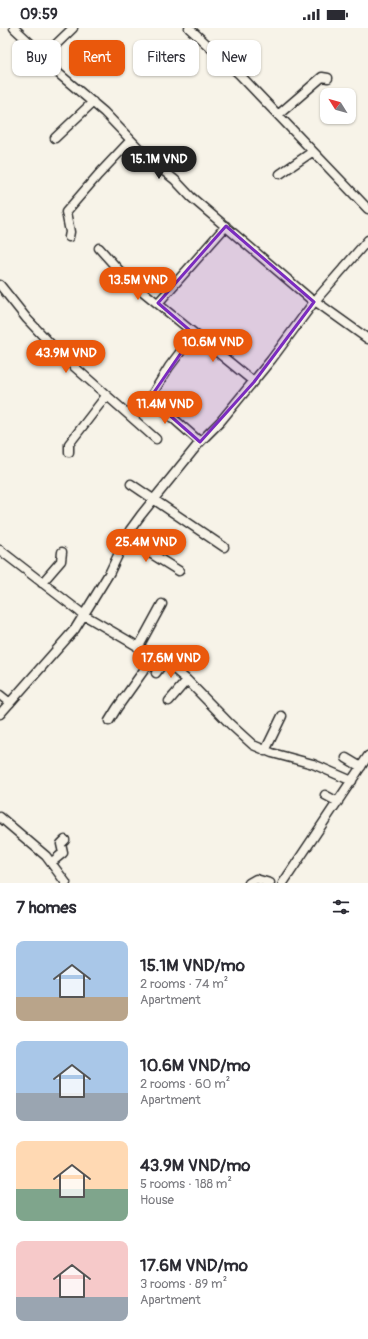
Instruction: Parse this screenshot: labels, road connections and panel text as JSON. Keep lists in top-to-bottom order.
{
  "north": "top left",
  "page": {
    "status": "09:59",
    "chip": [
      "Buy",
      "Rent",
      "Filters",
      "New"
    ],
    "price": [
      "15.1M VND",
      "13.5M VND",
      "10.6M VND",
      "43.9M VND",
      "11.4M VND",
      "25.4M VND",
      "17.6M VND"
    ],
    "heading": "7 homes",
    "list": [
      {
        "name": "15.1M VND/mo",
        "note": "2 rooms · 74 m² · Apartment"
      },
      {
        "name": "10.6M VND/mo",
        "note": "2 rooms · 60 m² · Apartment"
      },
      {
        "name": "43.9M VND/mo",
        "note": "5 rooms · 188 m² · House"
      },
      {
        "name": "17.6M VND/mo",
        "note": "3 rooms · 89 m² · Apartment"
      }
    ]
  }
}
